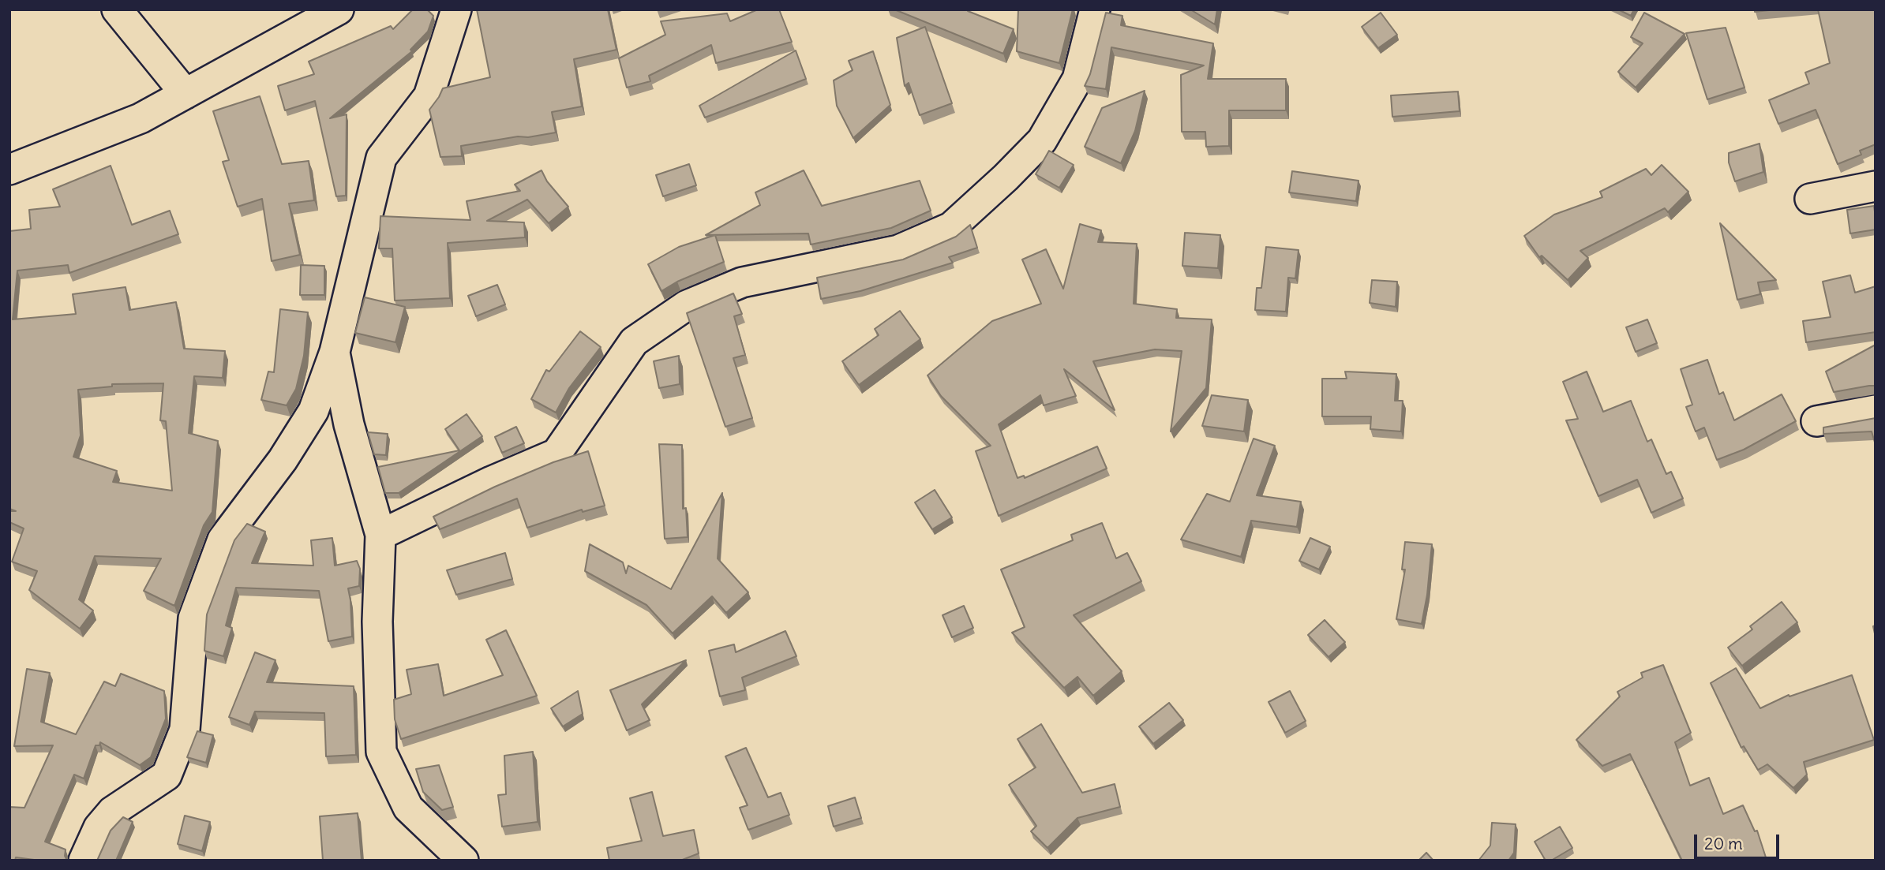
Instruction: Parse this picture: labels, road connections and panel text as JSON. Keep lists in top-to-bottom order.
{
  "scale_bar": "20 m"
}
